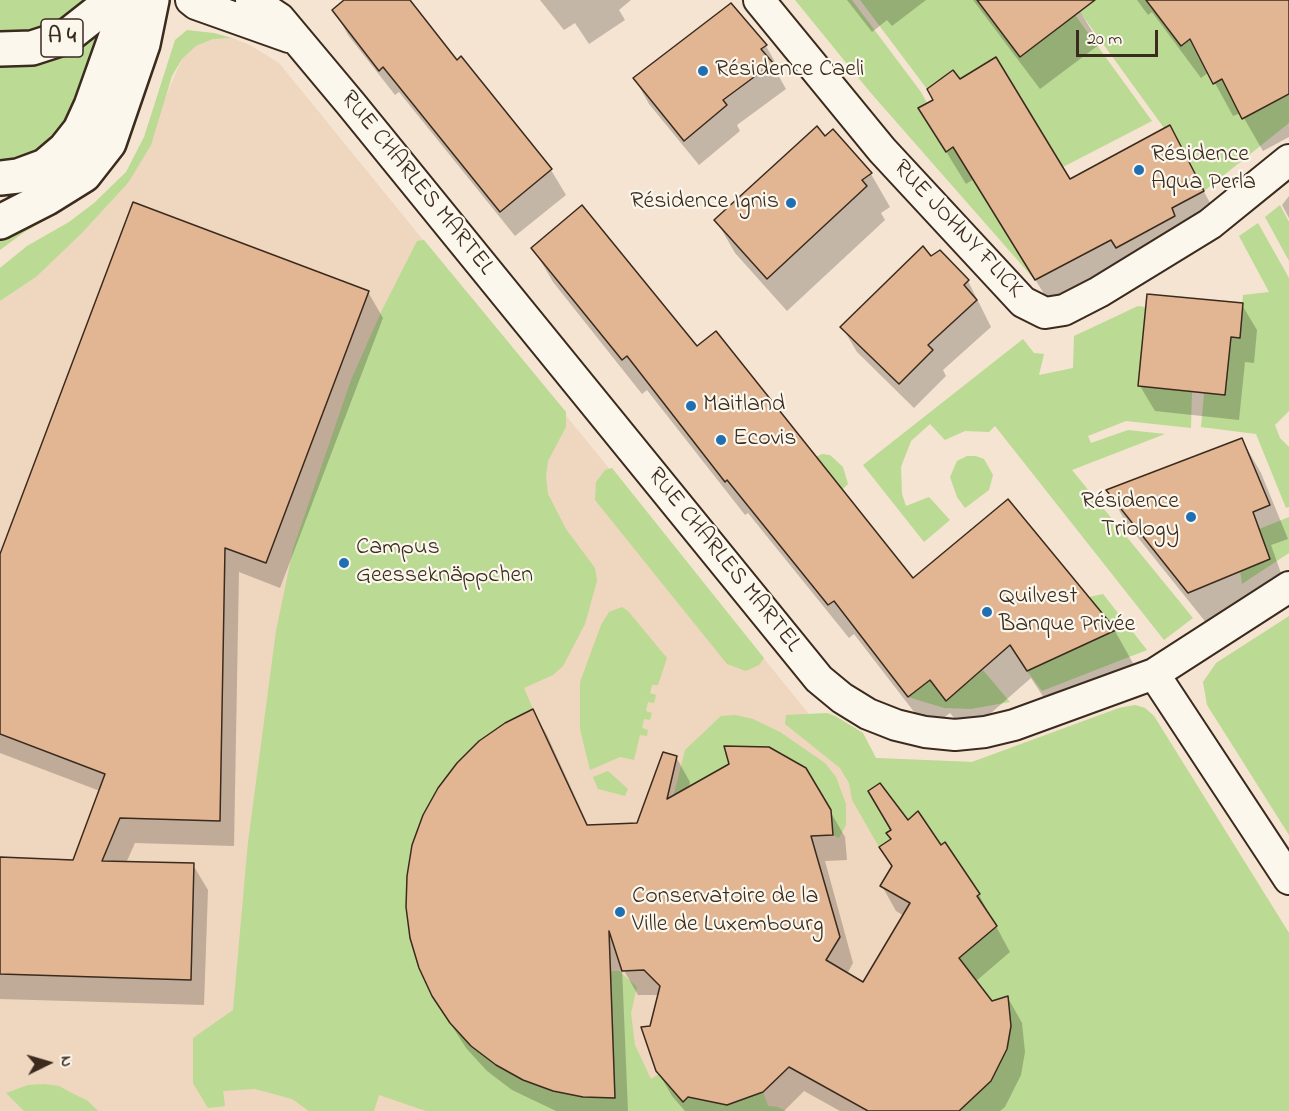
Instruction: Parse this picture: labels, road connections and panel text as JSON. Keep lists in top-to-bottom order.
{
  "streets": {
    "main road": ["A 4"],
    "street": ["RUE CHARLES MARTEL", "RUE JOHNY FLICK"]
  },
  "places": [
    "Résidence Caeli",
    "Résidence Aqua Perla",
    "Résidence Ignis",
    "Maitland",
    "Ecovis",
    "Résidence Triology",
    "Campus Geesseknäppchen",
    "Quilvest Banque Privée",
    "Conservatoire de la Ville de Luxembourg"
  ],
  "scale_bar": "20 m",
  "north": "right"
}
